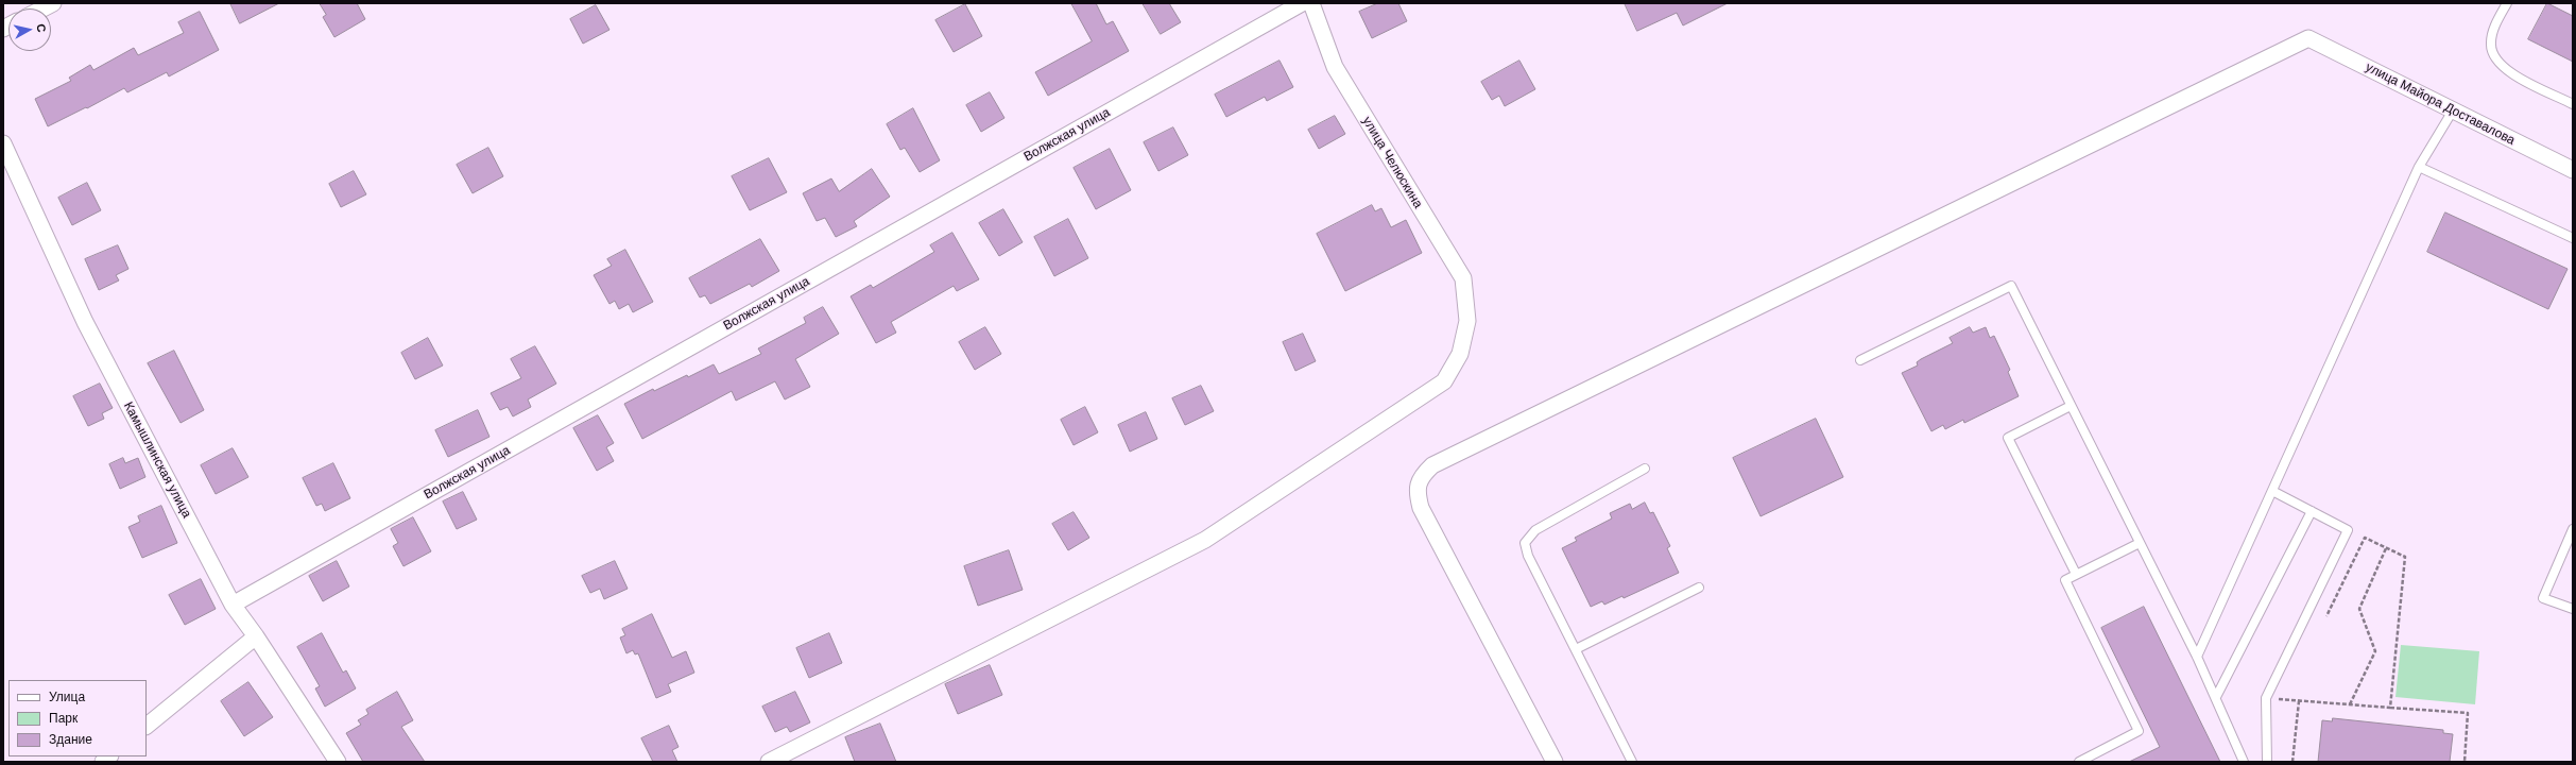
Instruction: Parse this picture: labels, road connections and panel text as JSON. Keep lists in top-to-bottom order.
{
  "streets": {
    "street": [
      "улица Майора Доставалова",
      "Волжская улица",
      "улица Челюскина",
      "Камышлинская улица"
    ]
  },
  "crossings": [
    ["Волжская улица", "Камышлинская улица"]
  ],
  "legend": ["Улица", "Парк", "Здание"],
  "north": "right"
}
